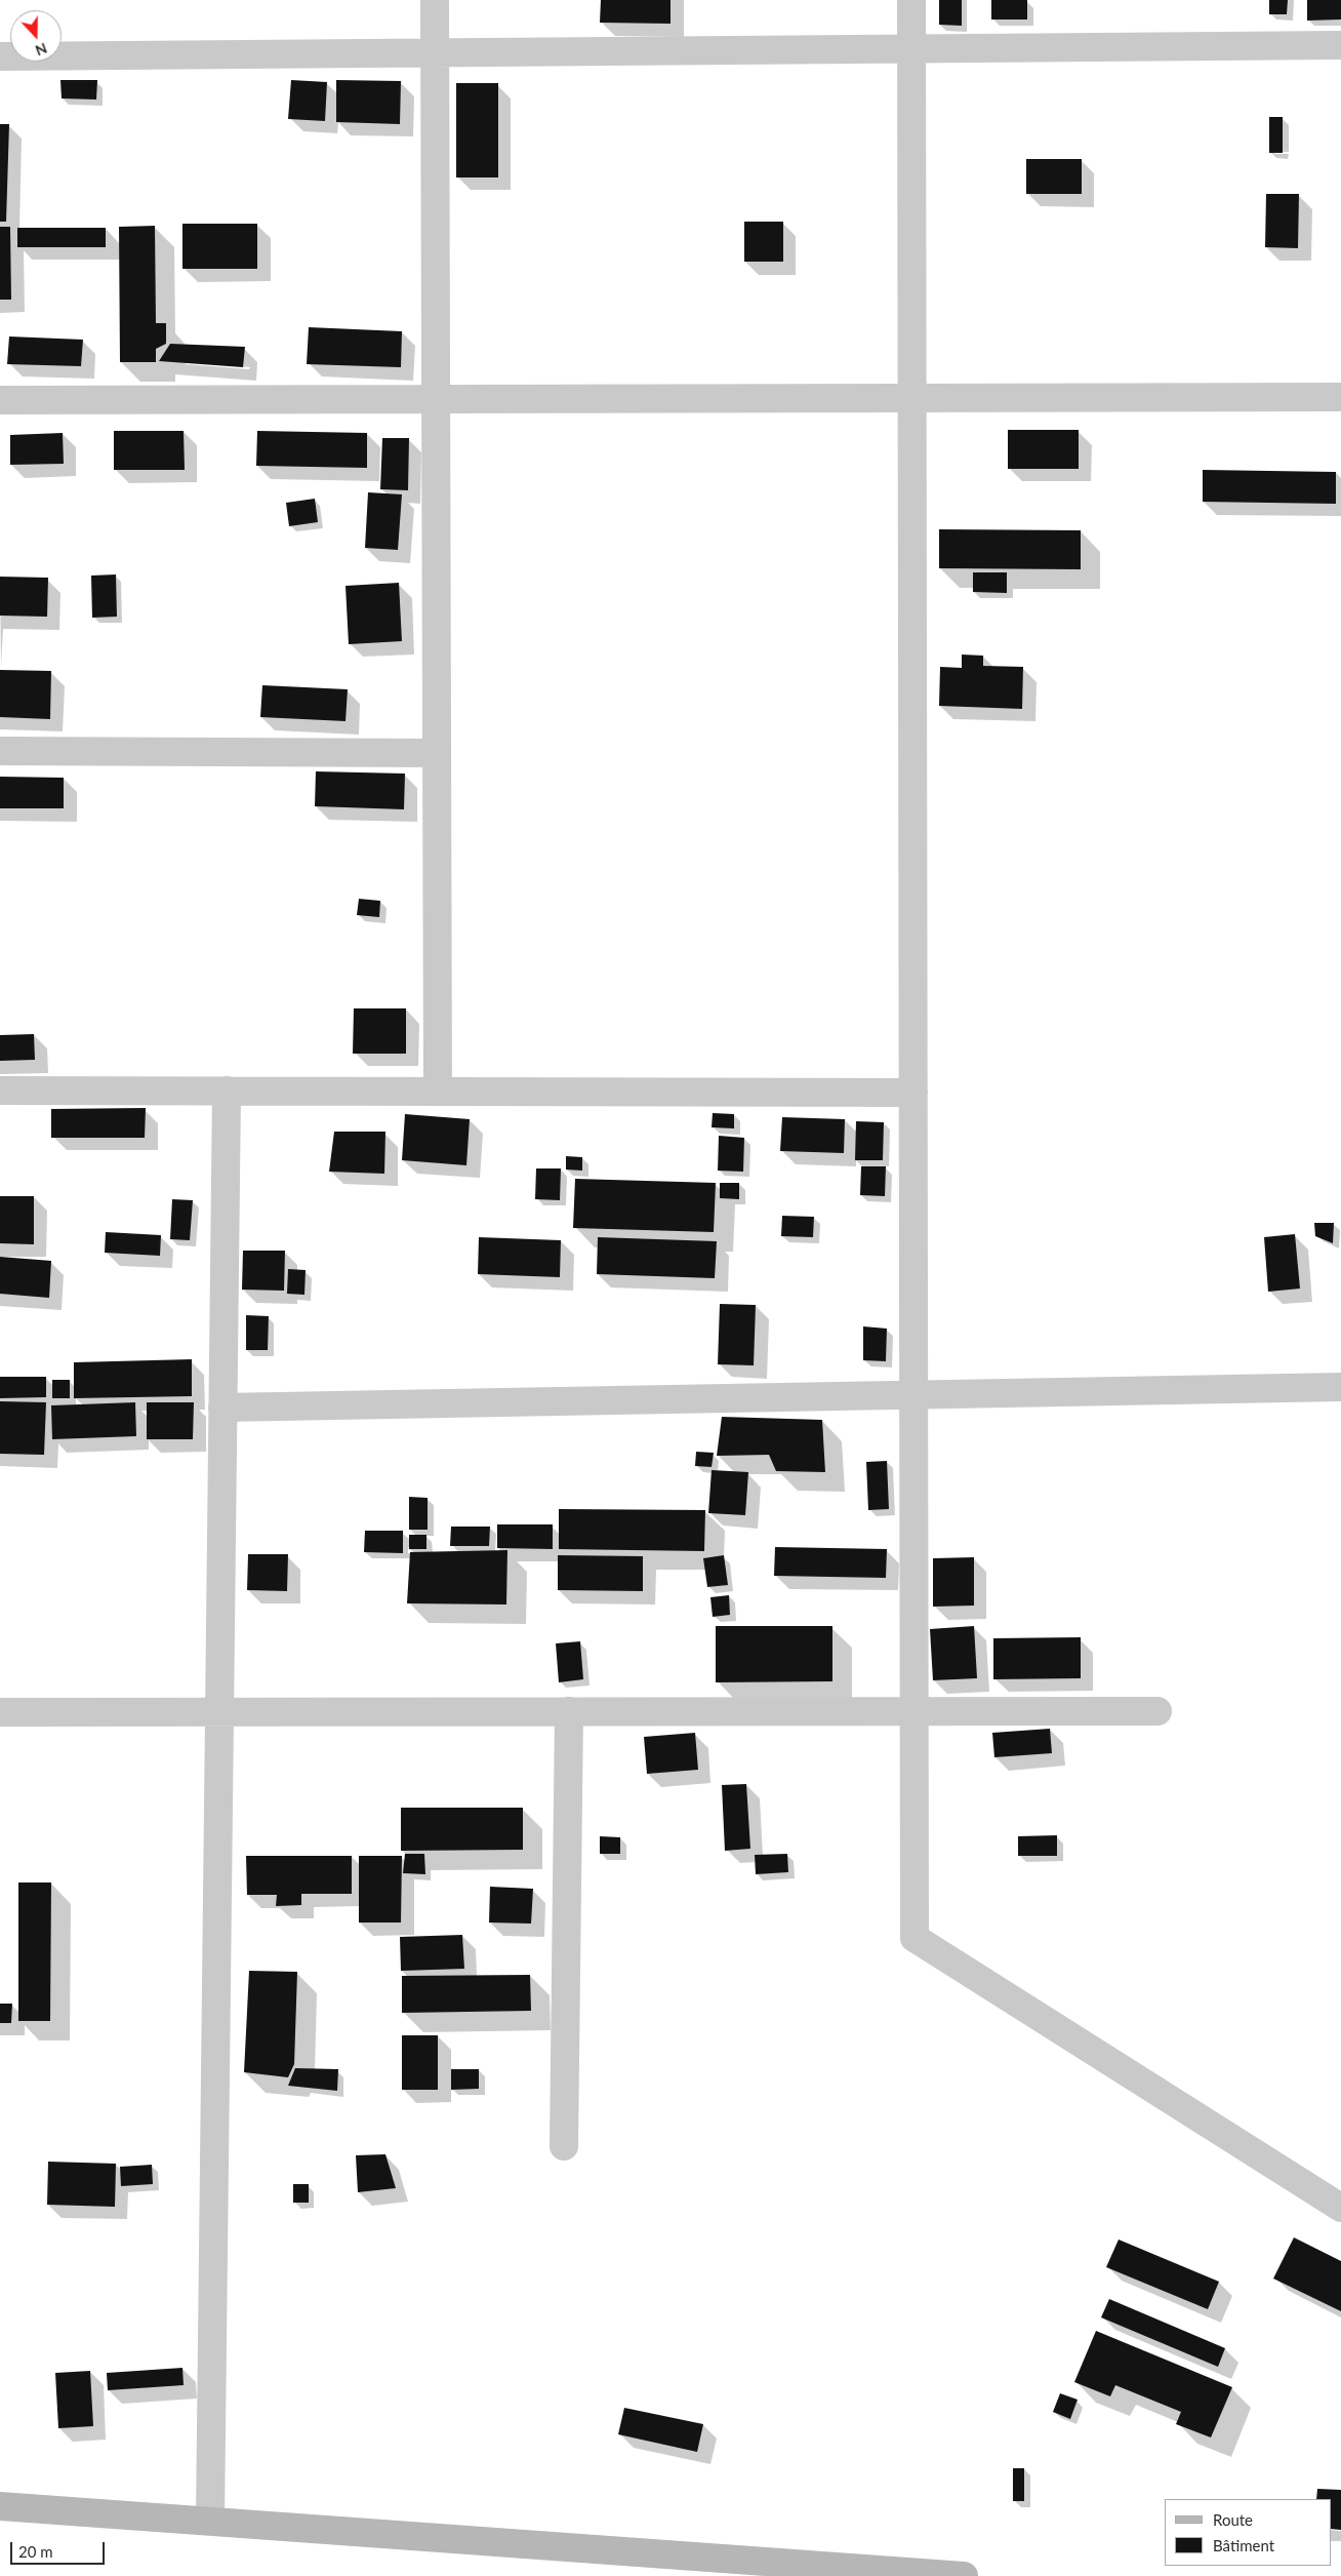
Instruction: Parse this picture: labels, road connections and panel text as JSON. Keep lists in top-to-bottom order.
{
  "legend": ["Route", "Bâtiment"],
  "scale_bar": "20 m",
  "north": "bottom"
}
